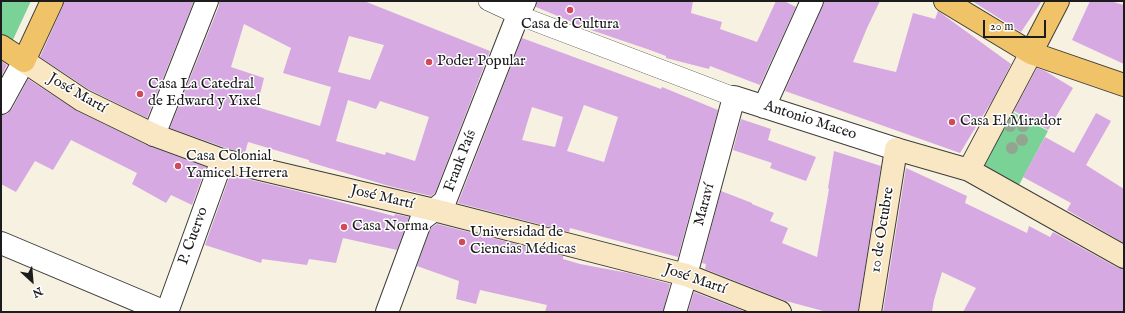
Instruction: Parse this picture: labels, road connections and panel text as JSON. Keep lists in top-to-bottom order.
{
  "streets": {
    "main road": ["José Martí", "Antonio Maceo", "10 de Octubre"],
    "street": ["Frank País", "Maraví", "P. Cuervo"]
  },
  "crossings": [
    ["José Martí", "Frank País"],
    ["José Martí", "Maraví"],
    ["José Martí", "P. Cuervo"],
    ["Antonio Maceo", "Frank País"],
    ["Antonio Maceo", "Maraví"],
    ["Antonio Maceo", "10 de Octubre"]
  ],
  "places": [
    "Casa de Cultura",
    "Poder Popular",
    "Casa La Catedral de Edward y Yixel",
    "Casa El Mirador",
    "Casa Colonial Yamicel Herrera",
    "Casa Norma",
    "Universidad de Ciencias Médicas"
  ],
  "scale_bar": "20 m",
  "north": "bottom right"
}
